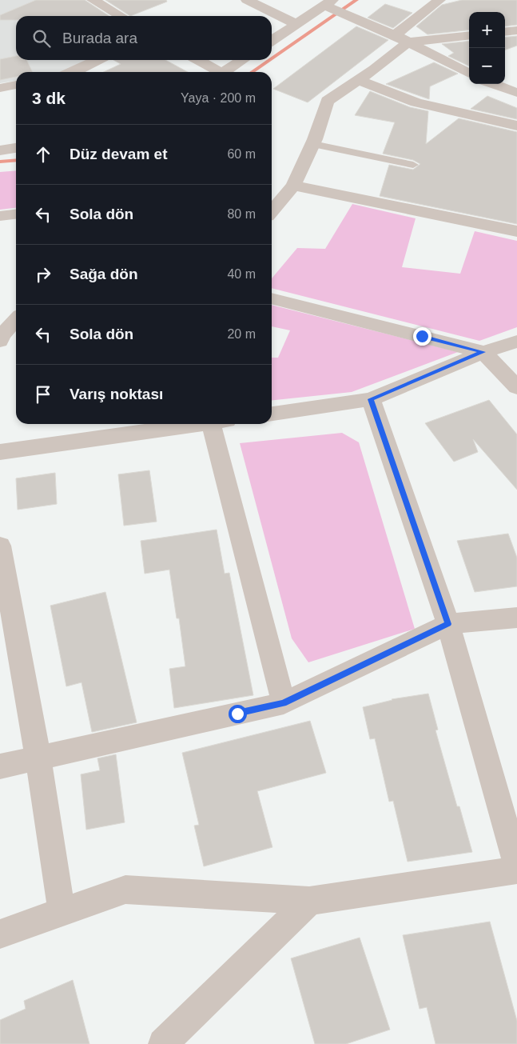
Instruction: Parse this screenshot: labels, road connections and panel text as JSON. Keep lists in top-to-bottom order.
{
  "page": {
    "map_buttons": ["+", "−"],
    "search": "Burada ara",
    "heading": ["3 dk", "Yaya · 200 m"],
    "list": [
      ["Düz devam et", "60 m"],
      ["Sola dön", "80 m"],
      ["Sağa dön", "40 m"],
      ["Sola dön", "20 m"],
      "Varış noktası"
    ]
  }
}
